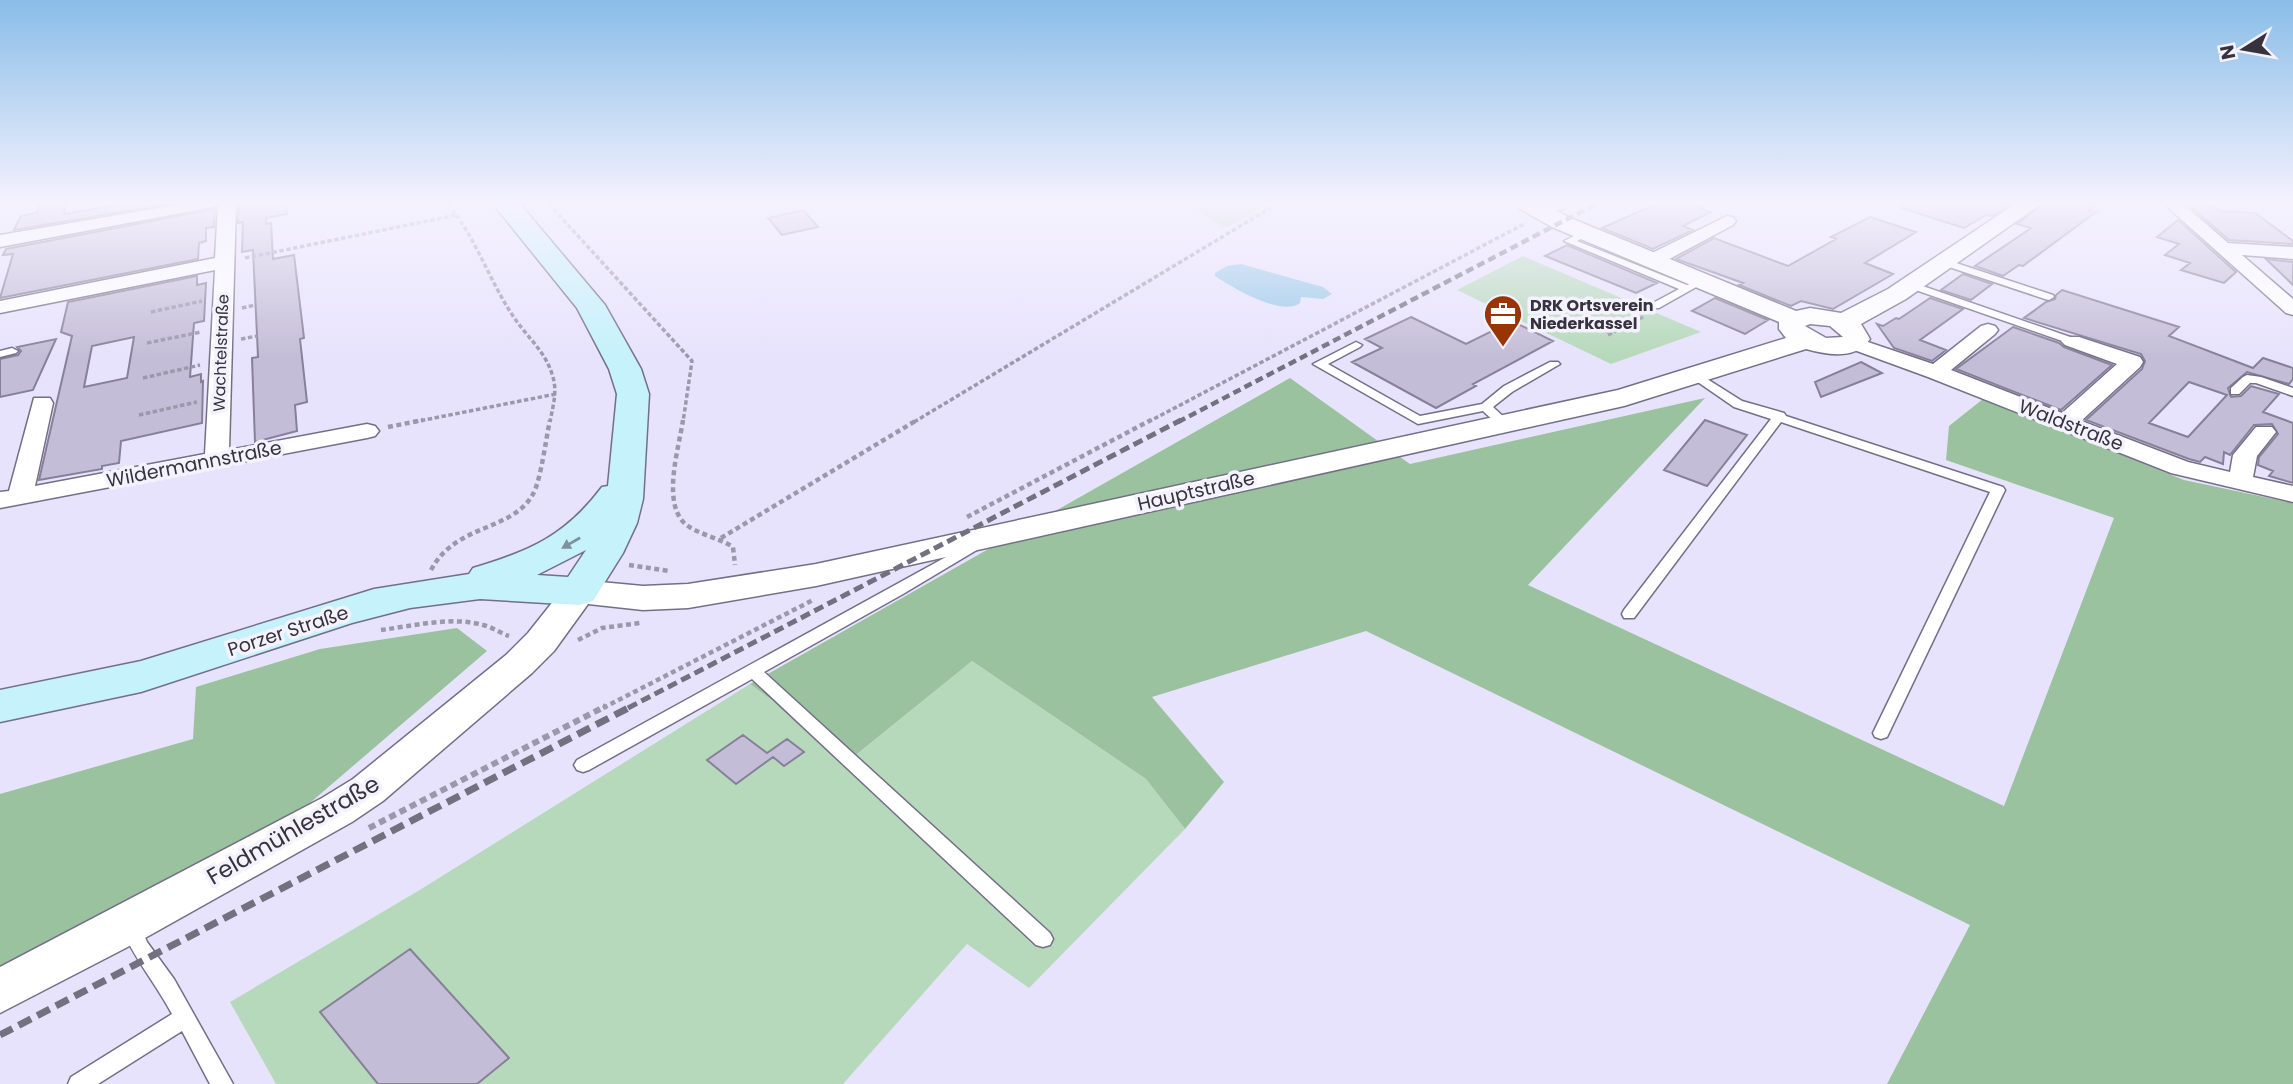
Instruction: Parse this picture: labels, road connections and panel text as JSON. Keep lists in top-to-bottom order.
{
  "streets": {
    "main road": ["Porzer Straße"],
    "street": [
      "Wachtelstraße",
      "Waldstraße",
      "Wildermannstraße",
      "Hauptstraße",
      "Feldmühlestraße"
    ]
  },
  "crossings": [
    ["Wachtelstraße", "Wildermannstraße"],
    ["Hauptstraße", "Porzer Straße"],
    ["Hauptstraße", "Feldmühlestraße"],
    ["Porzer Straße", "Feldmühlestraße"]
  ],
  "places": {
    "office": ["DRK Ortsverein Niederkassel"]
  },
  "north": "left"
}
